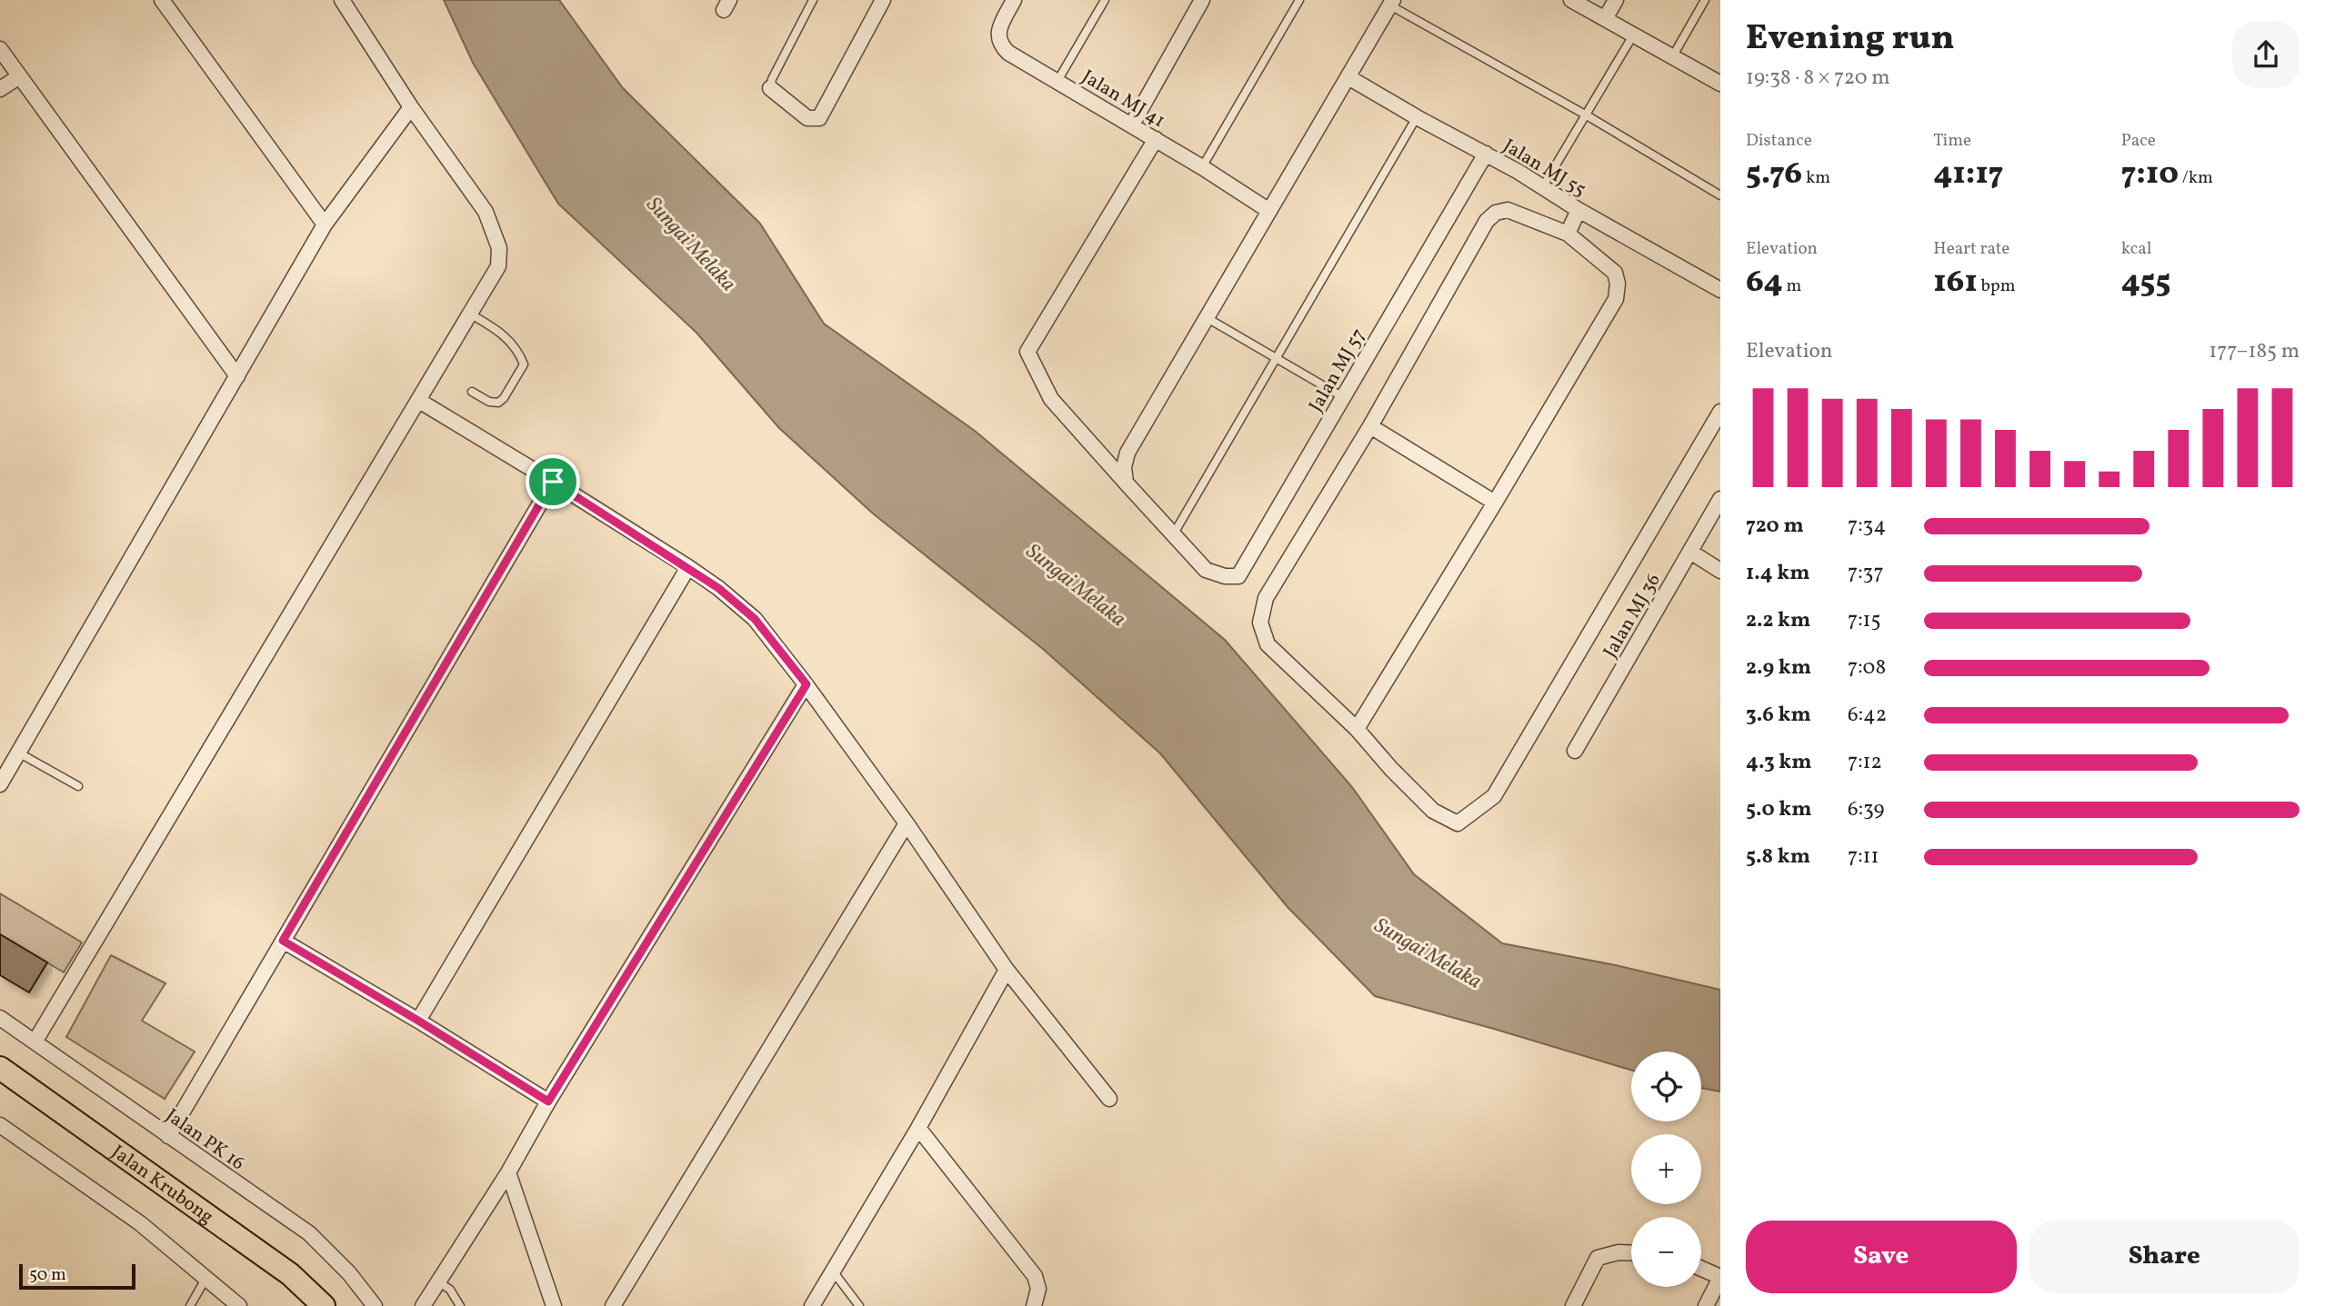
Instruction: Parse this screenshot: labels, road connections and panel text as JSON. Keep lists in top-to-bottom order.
{
  "streets": {
    "main road": ["Jalan Krubong"],
    "street": [
      "Jalan MJ 41",
      "Jalan MJ 55",
      "Jalan MJ 57",
      "Jalan MJ 36",
      "Jalan PK 16"
    ]
  },
  "crossings": [
    ["Jalan MJ 55", "Jalan MJ 57"]
  ],
  "water": ["Sungai Melaka"],
  "scale_bar": "50 m",
  "page": {
    "heading": ["Evening run", "19:38 · 8 × 720 m"],
    "stats": [
      ["Distance", "5.76 km"],
      ["Time", "41:17"],
      ["Pace", "7:10 /km"],
      ["Elevation", "64 m"],
      ["Heart rate", "161 bpm"],
      ["kcal", "455"]
    ],
    "chart": ["Elevation", "177–185 m"],
    "list": [
      {
        "name": "720 m",
        "note": "7:34"
      },
      {
        "name": "1.4 km",
        "note": "7:37"
      },
      {
        "name": "2.2 km",
        "note": "7:15"
      },
      {
        "name": "2.9 km",
        "note": "7:08"
      },
      {
        "name": "3.6 km",
        "note": "6:42"
      },
      {
        "name": "4.3 km",
        "note": "7:12"
      },
      {
        "name": "5.0 km",
        "note": "6:39"
      },
      {
        "name": "5.8 km",
        "note": "7:11"
      }
    ],
    "map_buttons": ["+", "−"],
    "buttons": ["Save", "Share"],
    "scale": "50 m"
  }
}
